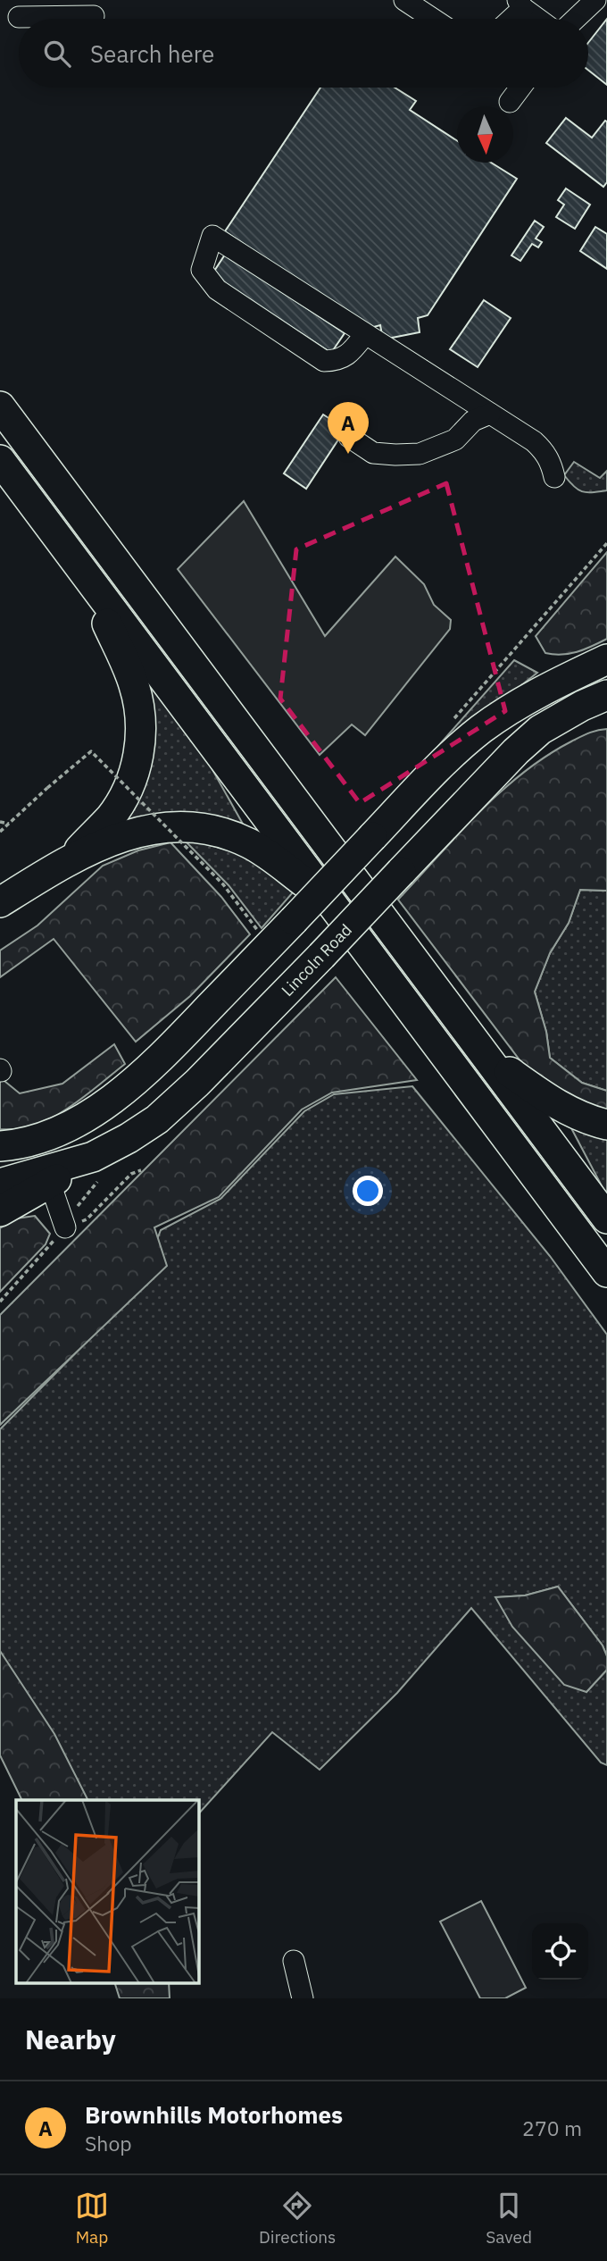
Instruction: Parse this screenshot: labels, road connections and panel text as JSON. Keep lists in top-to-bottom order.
{
  "streets": {
    "highway": ["Lincoln Road"]
  },
  "north": "bottom",
  "page": {
    "search": "Search here",
    "pins": "A",
    "heading": "Nearby",
    "list": [
      {
        "mark": "A",
        "name": "Brownhills Motorhomes",
        "note": "Shop",
        "value": "270 m"
      }
    ],
    "nav": ["Map", "Directions", "Saved"]
  }
}
